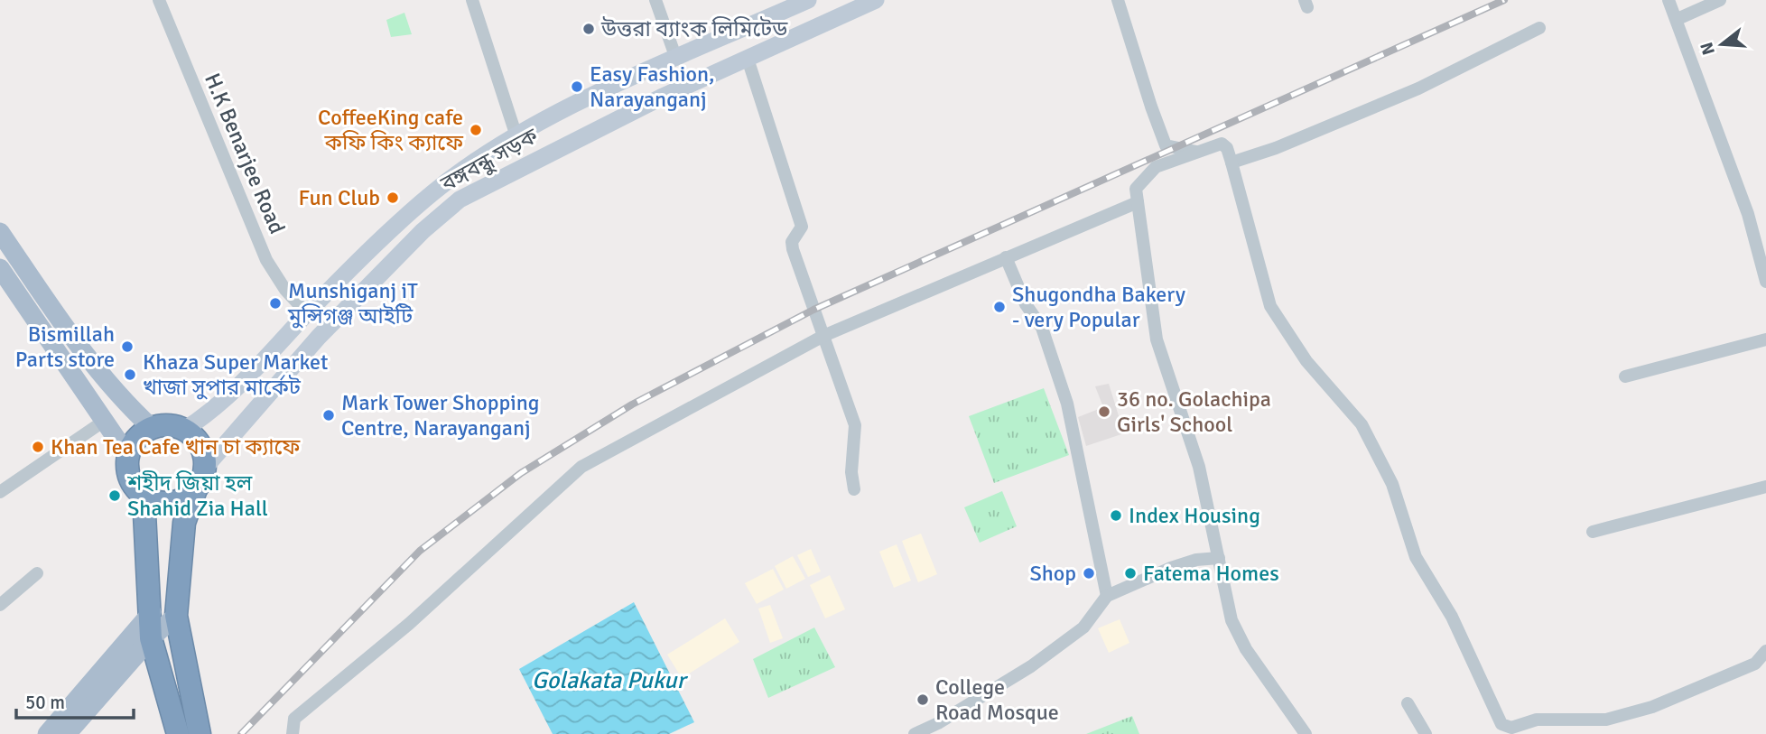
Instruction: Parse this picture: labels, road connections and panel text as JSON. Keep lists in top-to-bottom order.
{
  "streets": {
    "main road": ["বঙ্গবন্ধু সড়ক"],
    "street": ["H.K Benarjee Road"]
  },
  "crossings": [
    ["H.K Benarjee Road", "বঙ্গবন্ধু সড়ক"]
  ],
  "water": ["Golakata Pukur"],
  "places": [
    "উত্তরা ব্যাংক লিমিটেড",
    "Easy Fashion, Narayanganj",
    "CoffeeKing cafe কফি কিং ক্যাফে",
    "Fun Club",
    "Munshiganj iT মুন্সিগঞ্জ আইটি",
    "Shugondha Bakery - very Popular",
    "Bismillah Parts store",
    "Khaza Super Market খাজা সুপার মার্কেট",
    "36 no. Golachipa Girls' School",
    "Mark Tower Shopping Centre, Narayanganj",
    "Khan Tea Cafe খান চা ক্যাফে",
    "শহীদ জিয়া হল Shahid Zia Hall",
    "Index Housing",
    "Shop",
    "Fatema Homes",
    "College Road Mosque"
  ],
  "scale_bar": "50 m",
  "north": "left"
}
